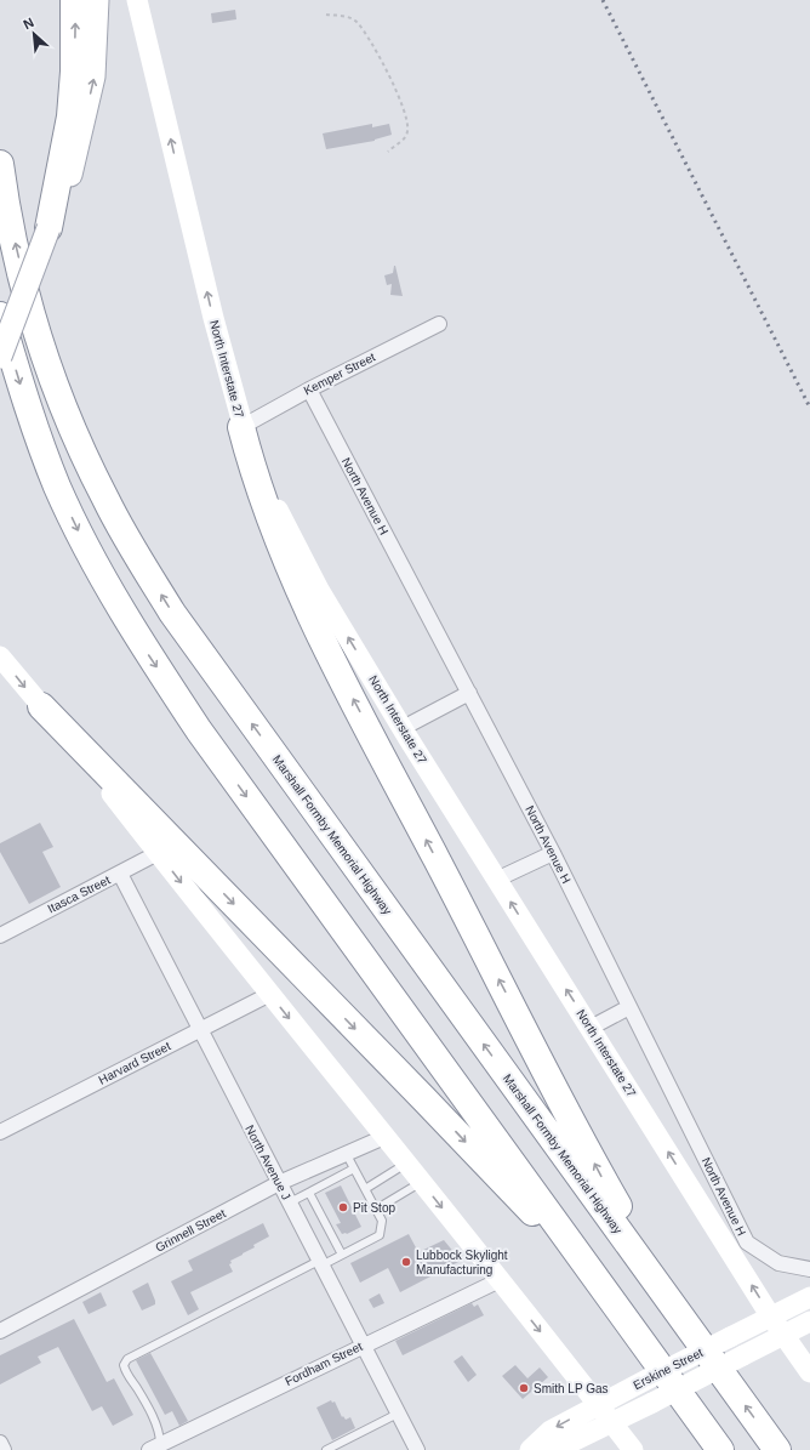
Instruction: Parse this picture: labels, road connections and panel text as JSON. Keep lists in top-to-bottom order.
{
  "streets": {
    "highway": ["Marshall Formby Memorial Highway"],
    "main road": ["North Interstate 27", "Erskine Street"],
    "street": [
      "Kemper Street",
      "North Avenue H",
      "Itasca Street",
      "Harvard Street",
      "North Avenue J",
      "Grinnell Street",
      "Fordham Street"
    ]
  },
  "crossings": [
    ["North Interstate 27", "Kemper Street"],
    ["North Interstate 27", "Erskine Street"],
    ["Kemper Street", "North Avenue H"],
    ["Itasca Street", "North Avenue J"],
    ["Harvard Street", "North Avenue J"],
    ["North Avenue J", "Grinnell Street"],
    ["North Avenue J", "Fordham Street"]
  ],
  "one_way": ["North Interstate 27"],
  "places": ["Pit Stop", "Lubbock Skylight Manufacturing", "Smith LP Gas"],
  "north": "top left"
}
